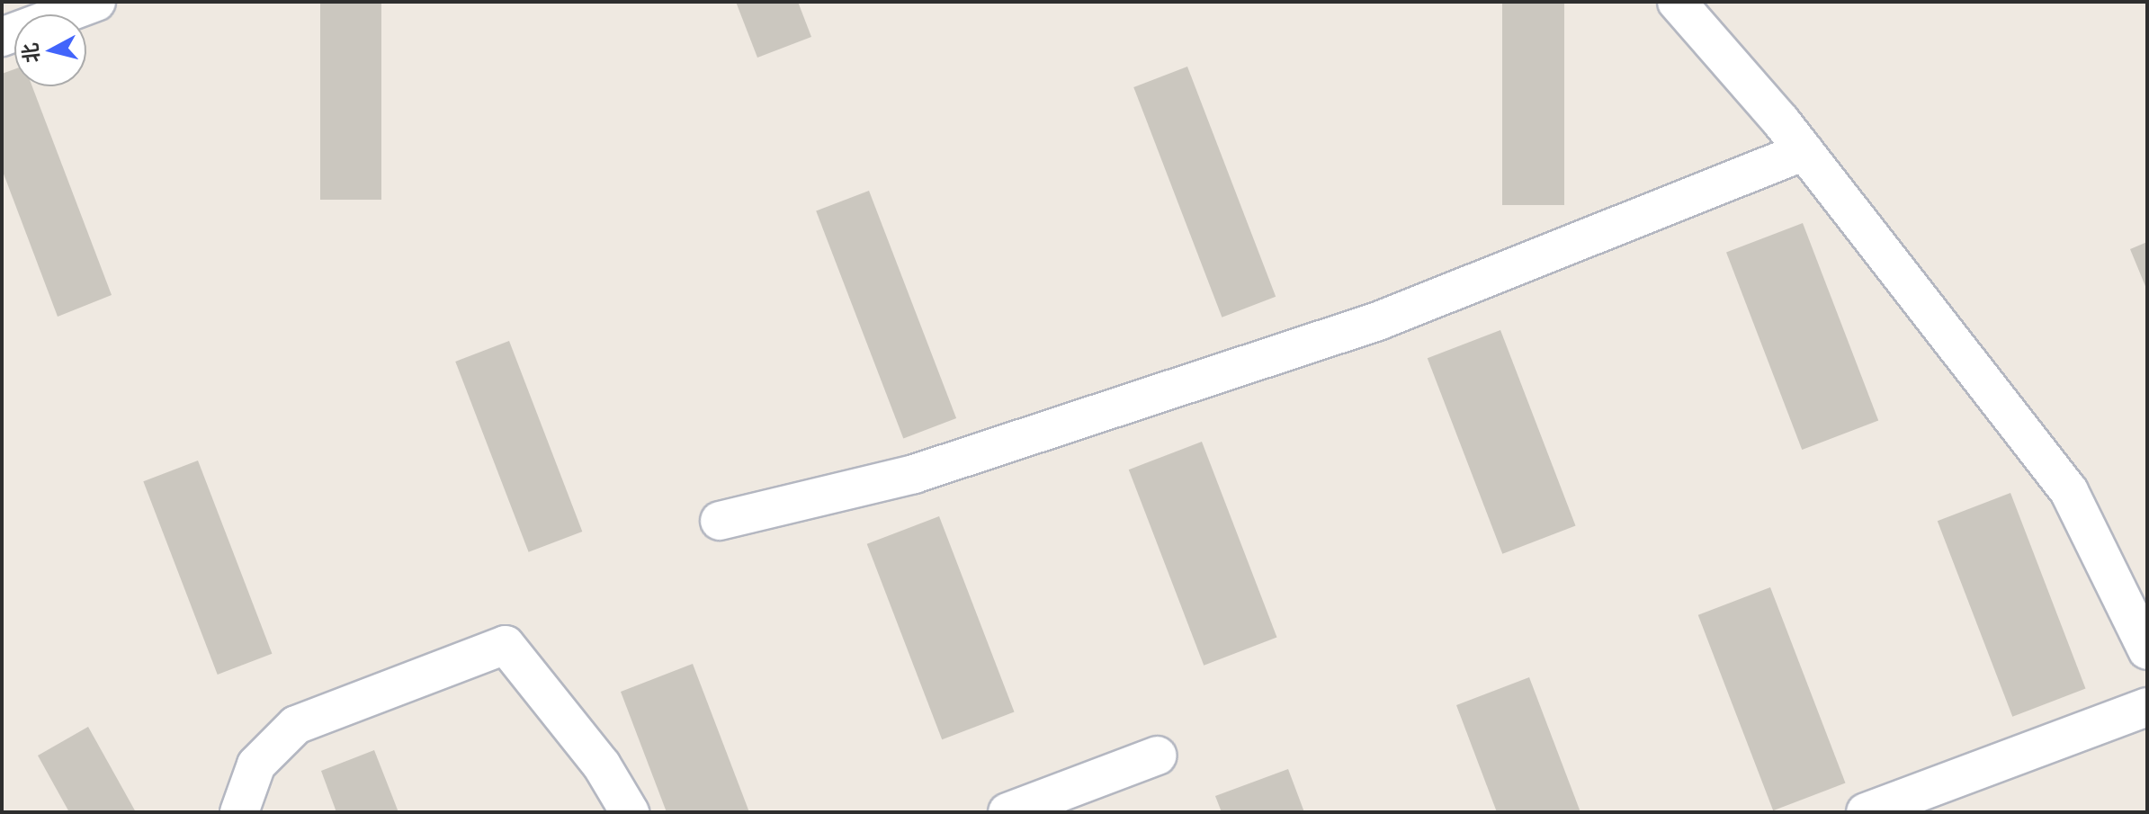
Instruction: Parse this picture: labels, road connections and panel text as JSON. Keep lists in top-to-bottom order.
{
  "north": "left"
}
